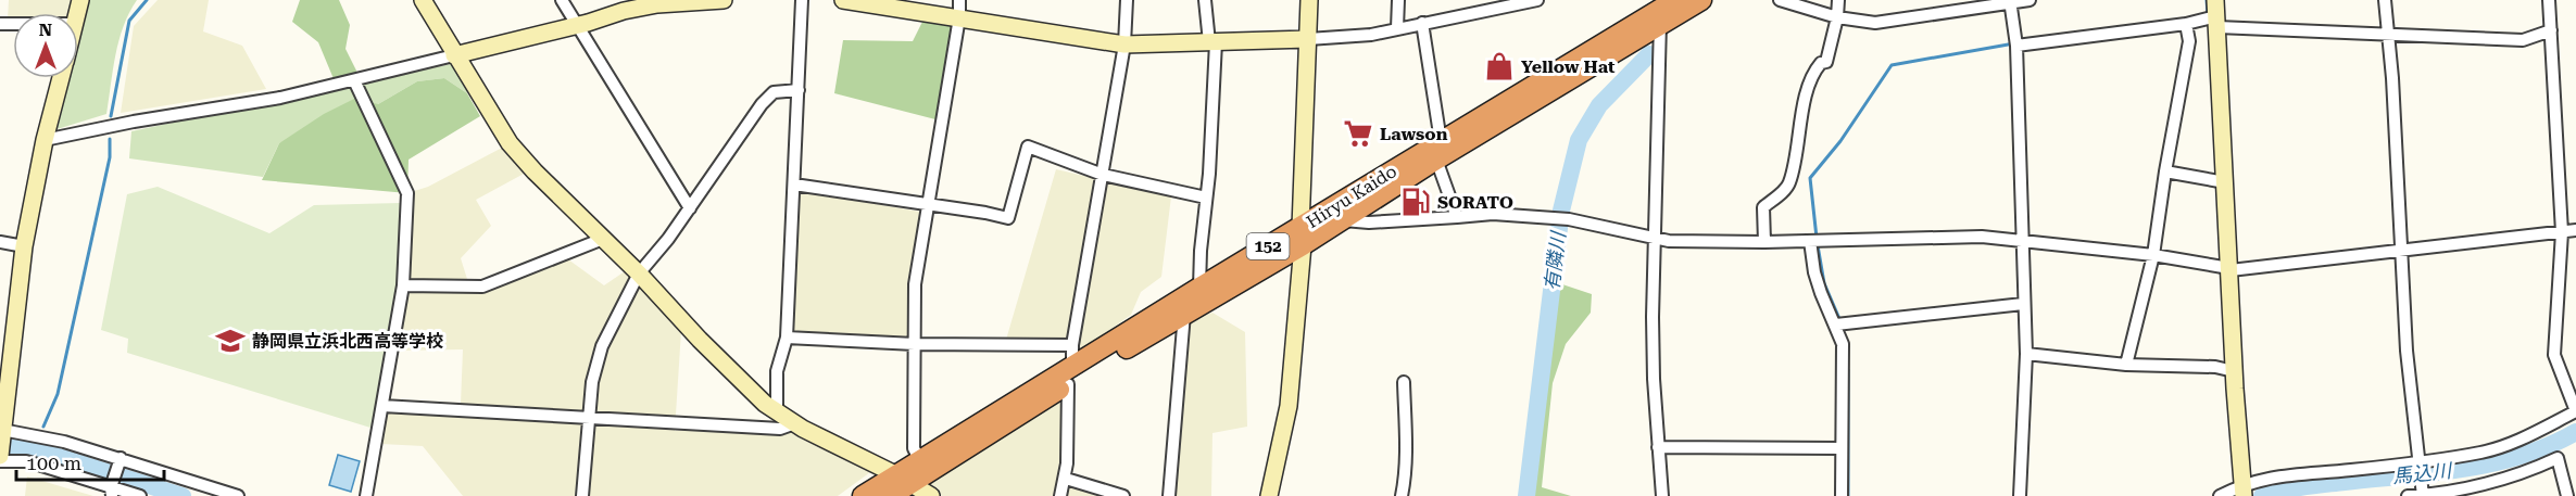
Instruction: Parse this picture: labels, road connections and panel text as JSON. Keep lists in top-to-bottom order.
{
  "streets": {
    "highway": ["Hiryu Kaido", "152"]
  },
  "water": ["有隣川", "馬込川"],
  "places": {
    "shop": ["Yellow Hat"],
    "supermarket": ["Lawson"],
    "fuel station": ["SORATO"],
    "school or university": ["静岡県立浜北西高等学校"]
  },
  "scale_bar": "100 m",
  "north": "top"
}
